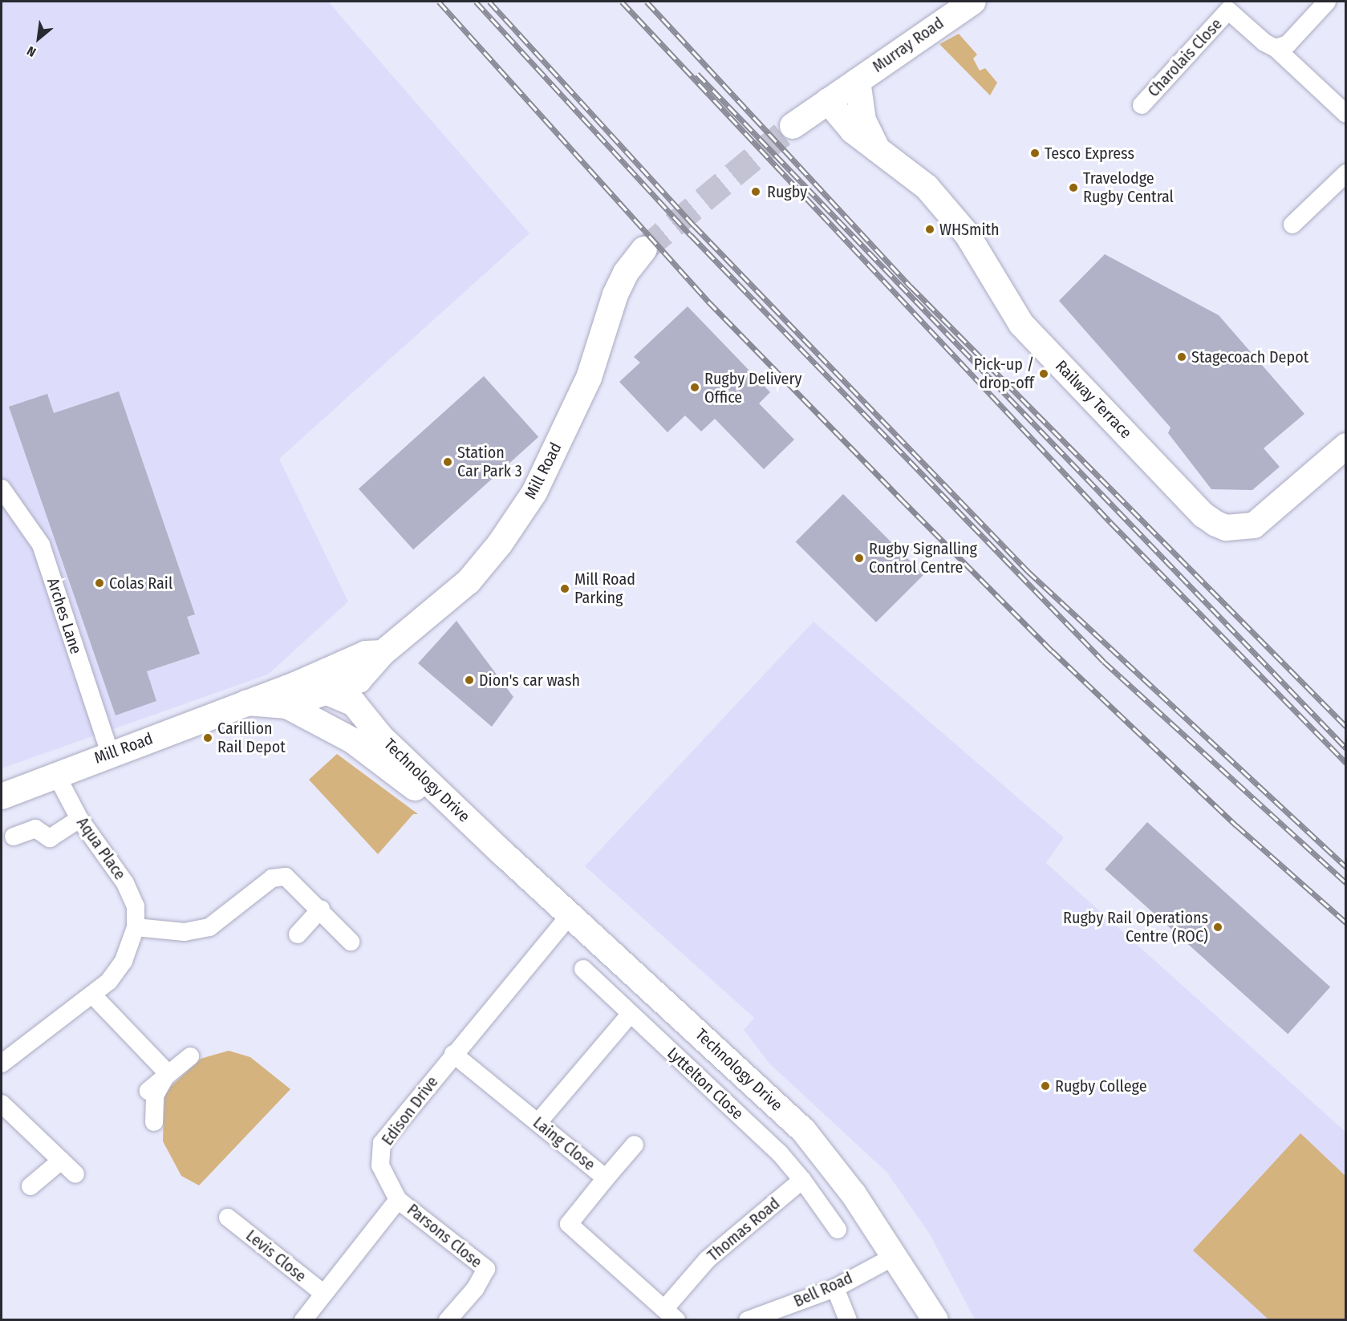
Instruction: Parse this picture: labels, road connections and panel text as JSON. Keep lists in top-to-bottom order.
{
  "streets": {
    "street": [
      "Murray Road",
      "Charolais Close",
      "Railway Terrace",
      "Mill Road",
      "Arches Lane",
      "Technology Drive",
      "Aqua Place",
      "Lyttelton Close",
      "Edison Drive",
      "Laing Close",
      "Thomas Road",
      "Parsons Close",
      "Levis Close",
      "Bell Road"
    ]
  },
  "crossings": [
    ["Murray Road", "Railway Terrace"],
    ["Mill Road", "Arches Lane"],
    ["Mill Road", "Technology Drive"],
    ["Mill Road", "Aqua Place"],
    ["Technology Drive", "Edison Drive"],
    ["Technology Drive", "Bell Road"],
    ["Lyttelton Close", "Thomas Road"],
    ["Edison Drive", "Laing Close"],
    ["Edison Drive", "Parsons Close"],
    ["Laing Close", "Thomas Road"]
  ],
  "places": [
    "Tesco Express",
    "Travelodge Rugby Central",
    "Rugby",
    "WHSmith",
    "Stagecoach Depot",
    "Pick-up / drop-off",
    "Rugby Delivery Office",
    "Station Car Park 3",
    "Rugby Signalling Control Centre",
    "Colas Rail",
    "Mill Road Parking",
    "Dion's car wash",
    "Carillion Rail Depot",
    "Rugby Rail Operations Centre (ROC)",
    "Rugby College"
  ],
  "north": "bottom left"
}
